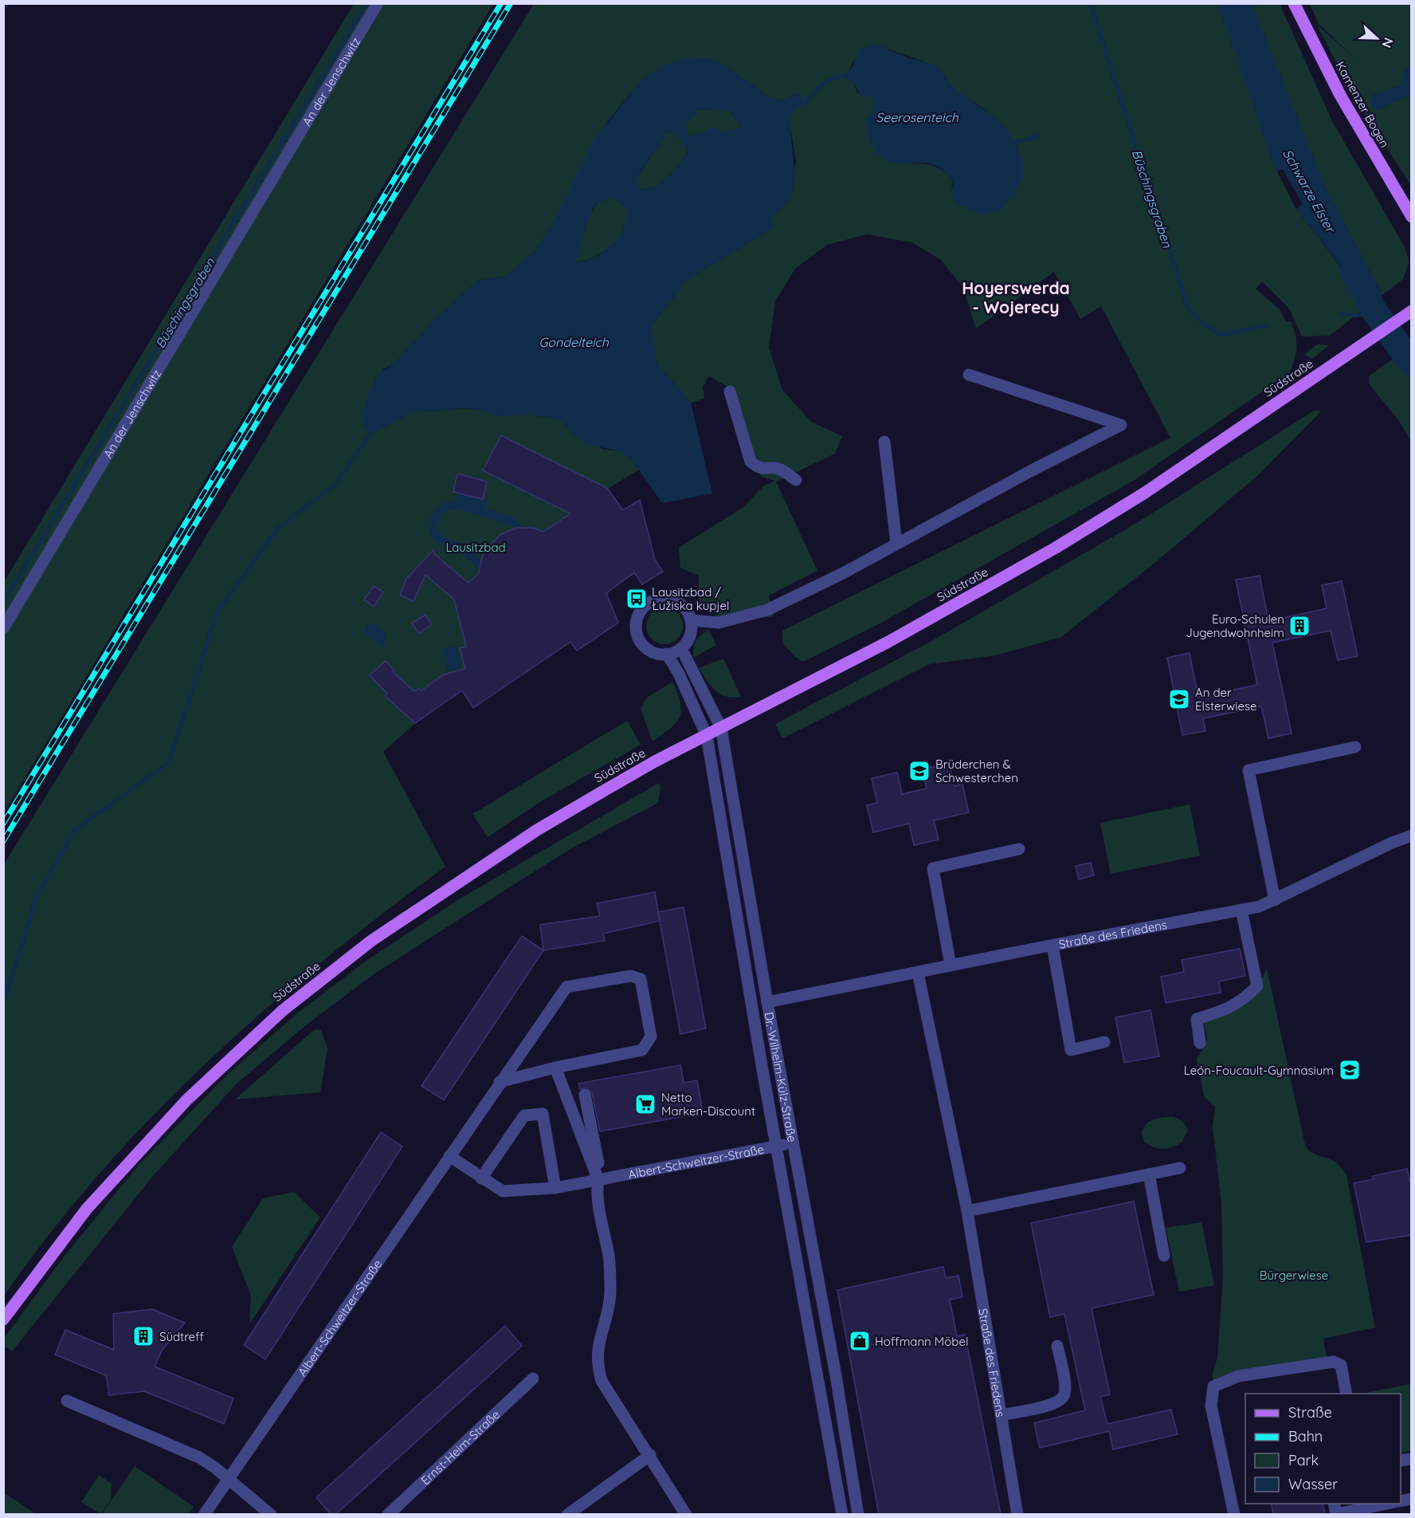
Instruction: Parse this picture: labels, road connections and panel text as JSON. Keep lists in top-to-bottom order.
{
  "streets": {
    "main road": ["Kamenzer Bogen", "Südstraße"],
    "street": [
      "An der Jenschwitz",
      "Straße des Friedens",
      "Dr.-Wilhelm-Külz-Straße",
      "Albert-Schweitzer-Straße",
      "Ernst-Heim-Straße"
    ]
  },
  "crossings": [
    ["Südstraße", "Dr.-Wilhelm-Külz-Straße"],
    ["Straße des Friedens", "Dr.-Wilhelm-Külz-Straße"],
    ["Dr.-Wilhelm-Külz-Straße", "Albert-Schweitzer-Straße"]
  ],
  "districts": ["Hoyerswerda - Wojerecy"],
  "water": [
    "Seerosenteich",
    "Schwarze Elster",
    "Büschingsgraben",
    "Gondelteich"
  ],
  "parks": ["Lausitzbad", "Bürgerwiese"],
  "places": {
    "bus stop": ["Lausitzbad / Łužiska kupjel"],
    "building": ["Euro-Schulen Jugendwohnheim", "Südtreff"],
    "school or university": ["An der Elsterwiese", "Brüderchen & Schwesterchen", "León-Foucault-Gymnasium"],
    "supermarket": ["Netto Marken-Discount"],
    "shop": ["Hoffmann Möbel"]
  },
  "legend": [
    "Straße",
    "Bahn",
    "Park",
    "Wasser"
  ],
  "north": "right"
}
